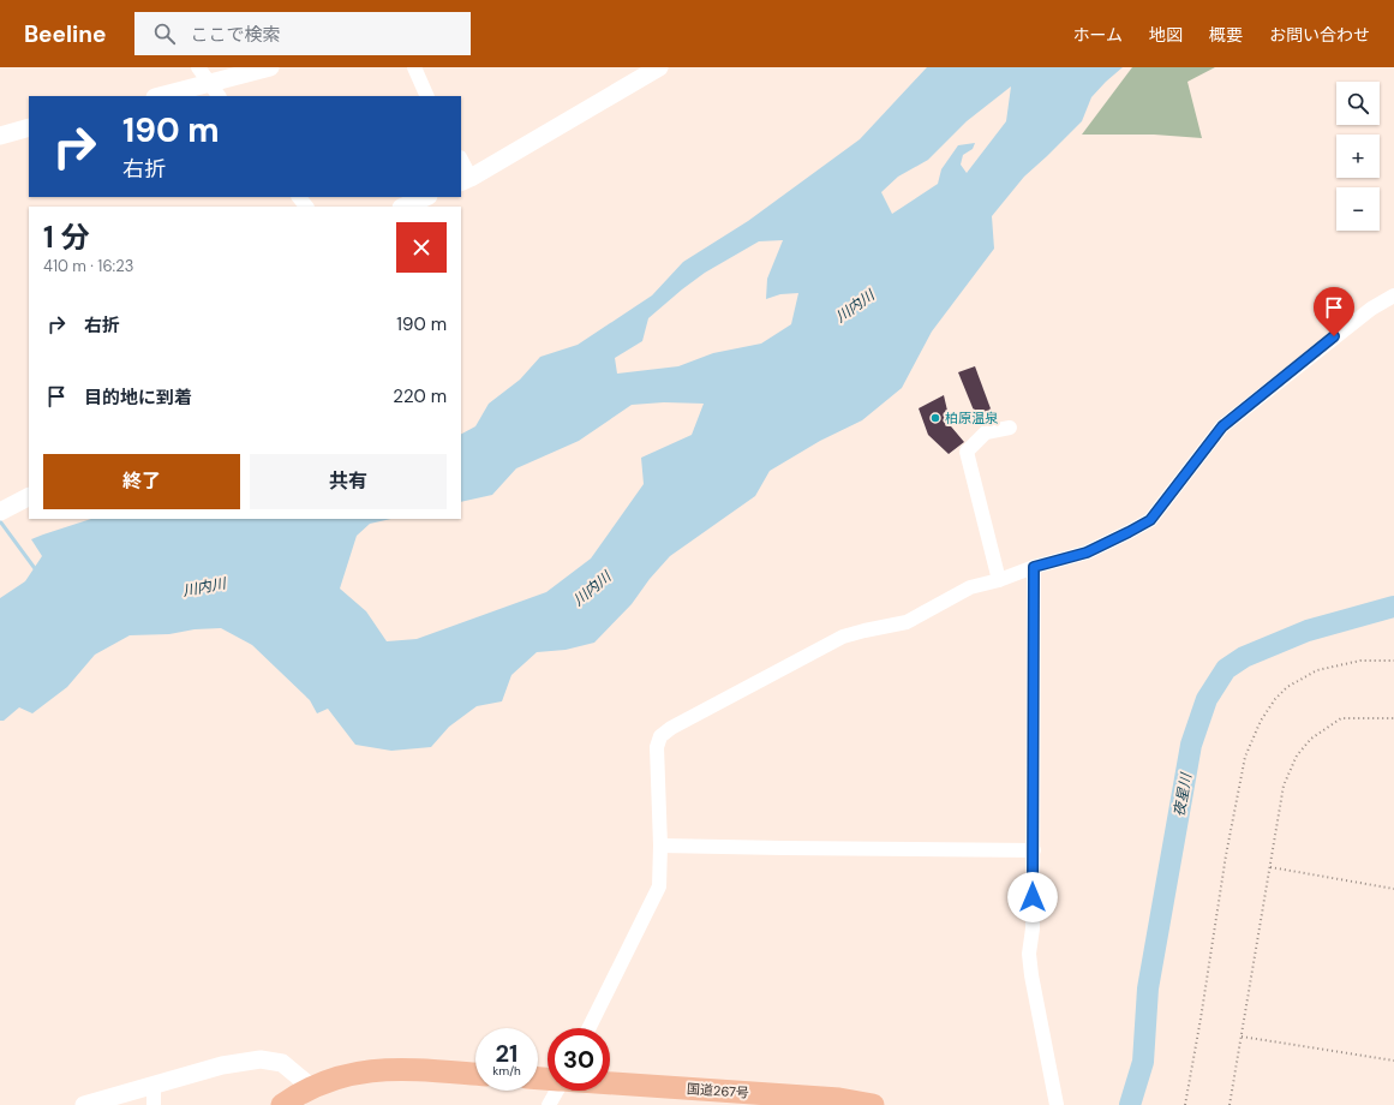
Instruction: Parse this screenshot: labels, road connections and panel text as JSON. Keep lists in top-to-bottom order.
{
  "streets": {
    "highway": ["国道267号"]
  },
  "water": ["川内川", "夜星川"],
  "places": ["柏原温泉"],
  "page": {
    "header": "Beeline",
    "search": "ここで検索",
    "nav": [
      "ホーム",
      "地図",
      "概要",
      "お問い合わせ"
    ],
    "map_buttons": ["+", "−"],
    "turn": ["190 m", "右折"],
    "heading": ["1 分", "410 m · 16:23"],
    "list": [
      {
        "name": "右折",
        "value": "190 m"
      },
      {
        "name": "目的地に到着",
        "value": "220 m"
      }
    ],
    "buttons": ["終了", "共有"],
    "speed": "21 km/h",
    "limit": "30"
  }
}
